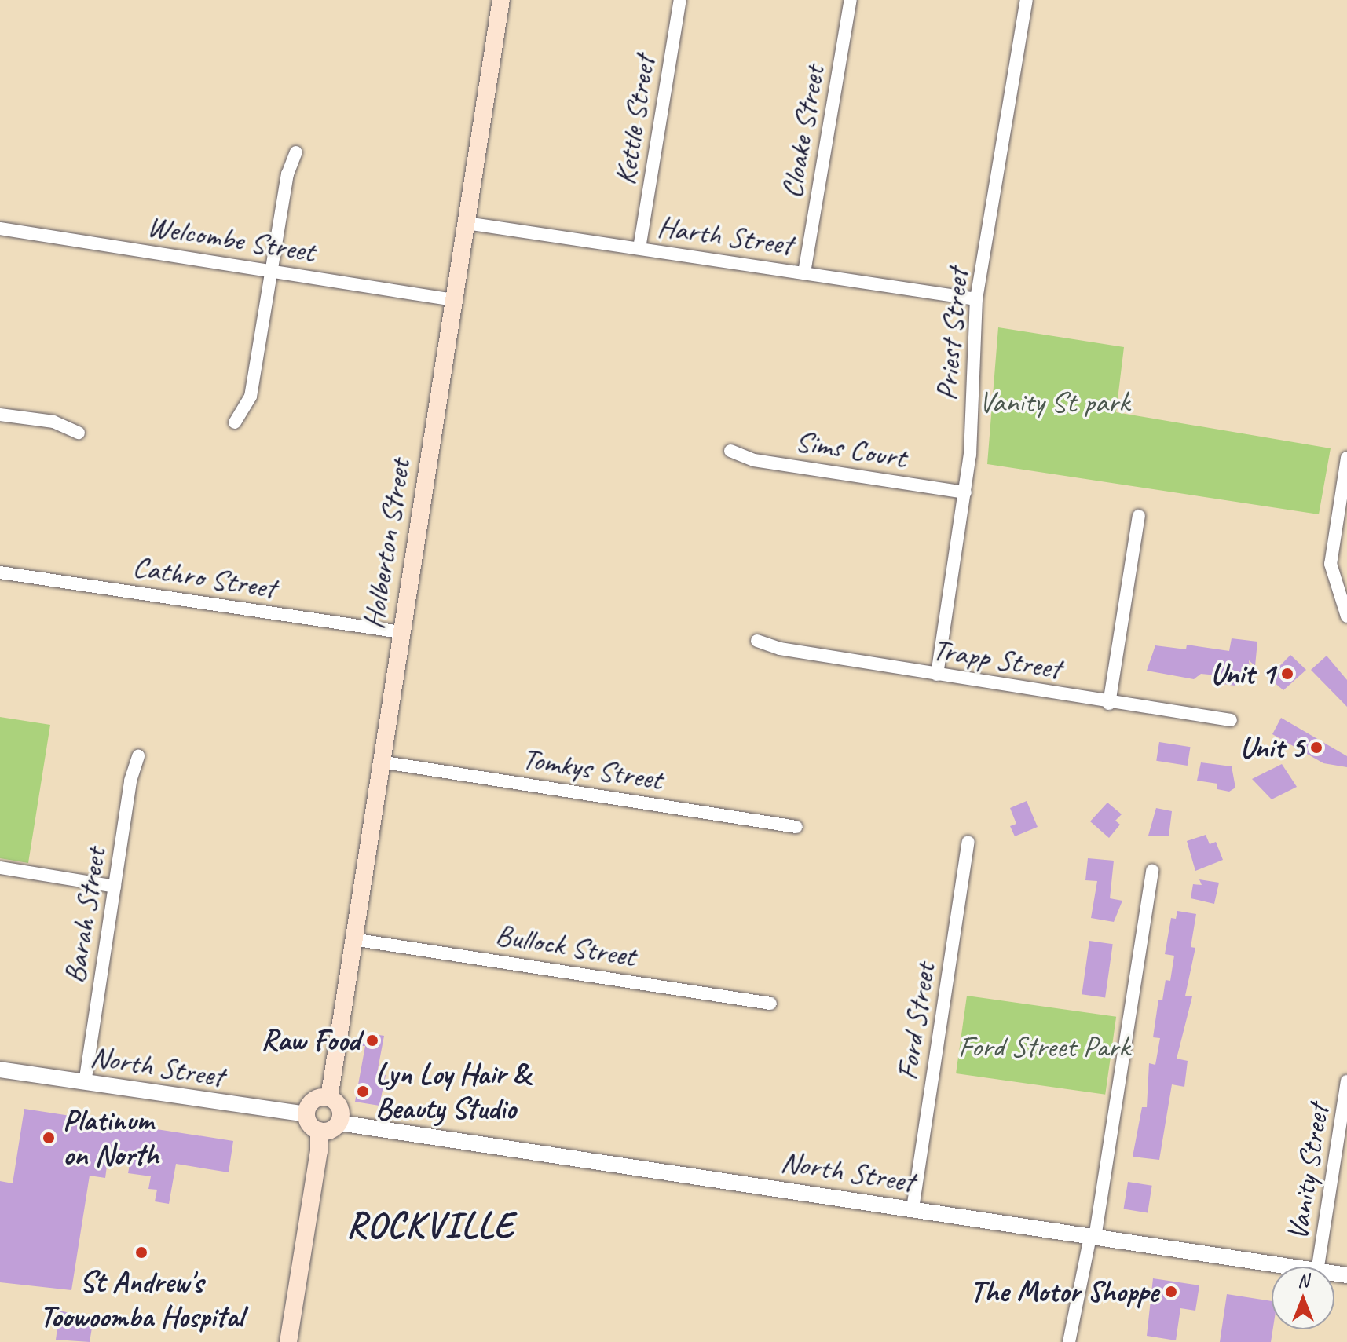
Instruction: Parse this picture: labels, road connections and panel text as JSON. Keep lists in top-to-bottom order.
{
  "streets": {
    "main road": ["Holberton Street"],
    "street": [
      "Kettle Street",
      "Cloake Street",
      "Harth Street",
      "Welcombe Street",
      "Priest Street",
      "Sims Court",
      "Cathro Street",
      "Trapp Street",
      "Tomkys Street",
      "Barah Street",
      "Bullock Street",
      "Ford Street",
      "North Street",
      "Vanity Street"
    ]
  },
  "crossings": [
    ["Kettle Street", "Harth Street"],
    ["Cloake Street", "Harth Street"],
    ["Harth Street", "Priest Street"],
    ["Harth Street", "Holberton Street"],
    ["Welcombe Street", "Holberton Street"],
    ["Priest Street", "Sims Court"],
    ["Priest Street", "Trapp Street"],
    ["Holberton Street", "Cathro Street"],
    ["Holberton Street", "Tomkys Street"],
    ["Holberton Street", "Bullock Street"],
    ["Holberton Street", "North Street"],
    ["Barah Street", "North Street"],
    ["Ford Street", "North Street"]
  ],
  "districts": ["ROCKVILLE"],
  "parks": ["Vanity St park", "Ford Street Park"],
  "places": [
    "Unit 1",
    "Unit 5",
    "Raw Food",
    "Lyn Loy Hair & Beauty Studio",
    "Platinum on North",
    "St Andrew's Toowoomba Hospital",
    "The Motor Shoppe"
  ],
  "north": "top"
}
